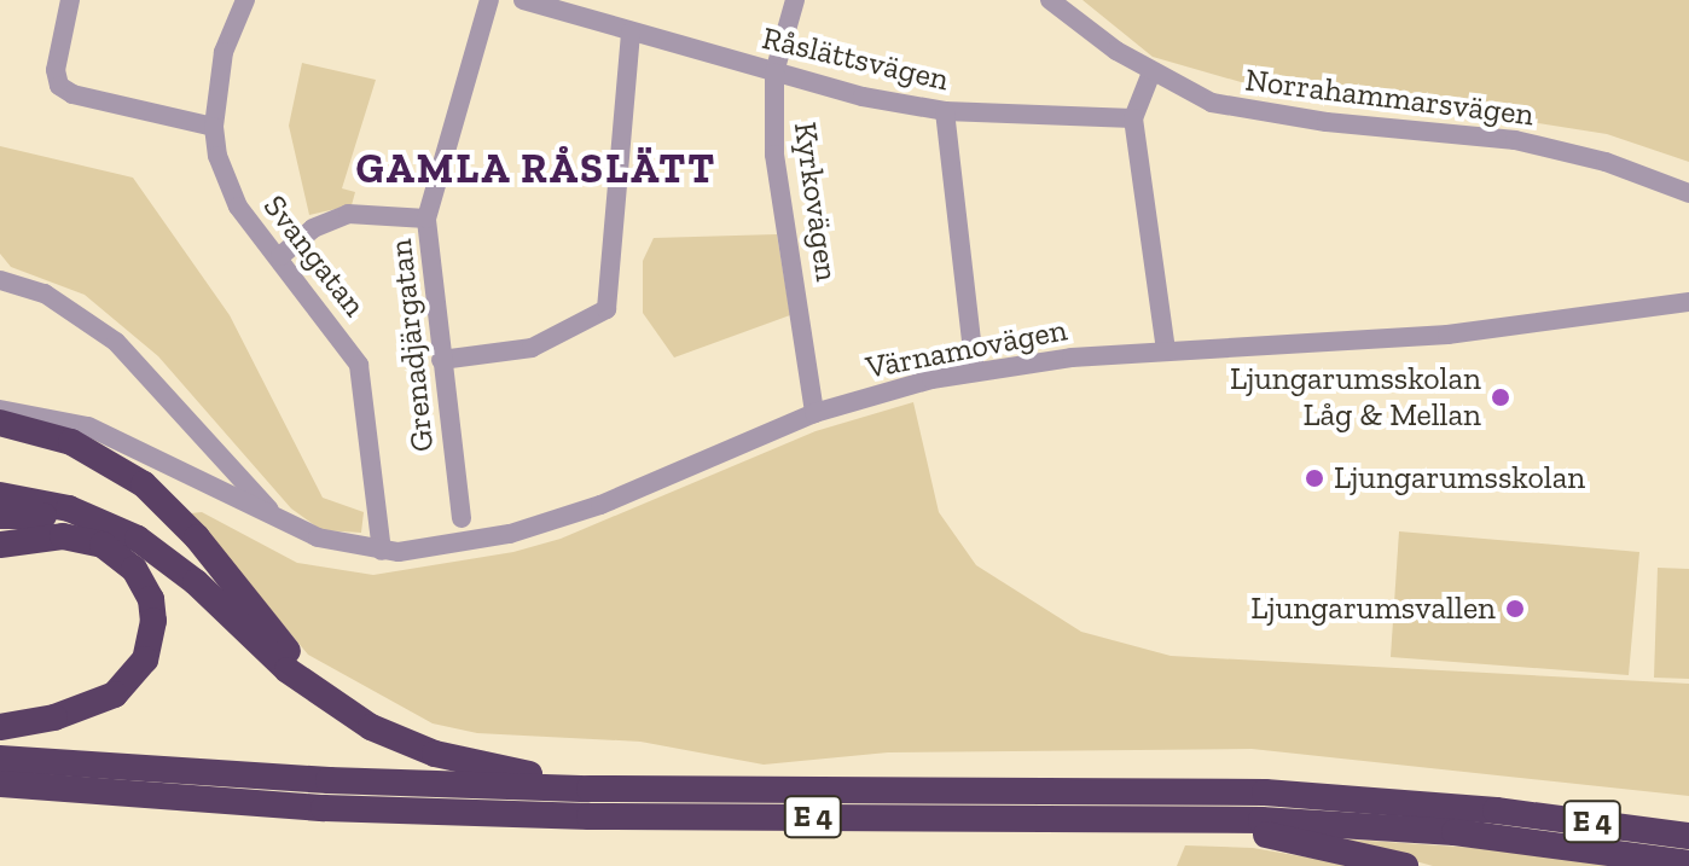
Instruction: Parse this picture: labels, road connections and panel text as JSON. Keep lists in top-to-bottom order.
{
  "streets": {
    "highway": ["E 4"],
    "street": [
      "Råslättsvägen",
      "Norrahammarsvägen",
      "Kyrkovägen",
      "Svangatan",
      "Grenadjärgatan",
      "Värnamovägen"
    ]
  },
  "crossings": [
    ["Råslättsvägen", "Kyrkovägen"],
    ["Kyrkovägen", "Värnamovägen"],
    ["Svangatan", "Värnamovägen"]
  ],
  "districts": ["GAMLA RÅSLÄTT"],
  "places": ["Ljungarumsskolan Låg & Mellan", "Ljungarumsskolan", "Ljungarumsvallen"]
}
